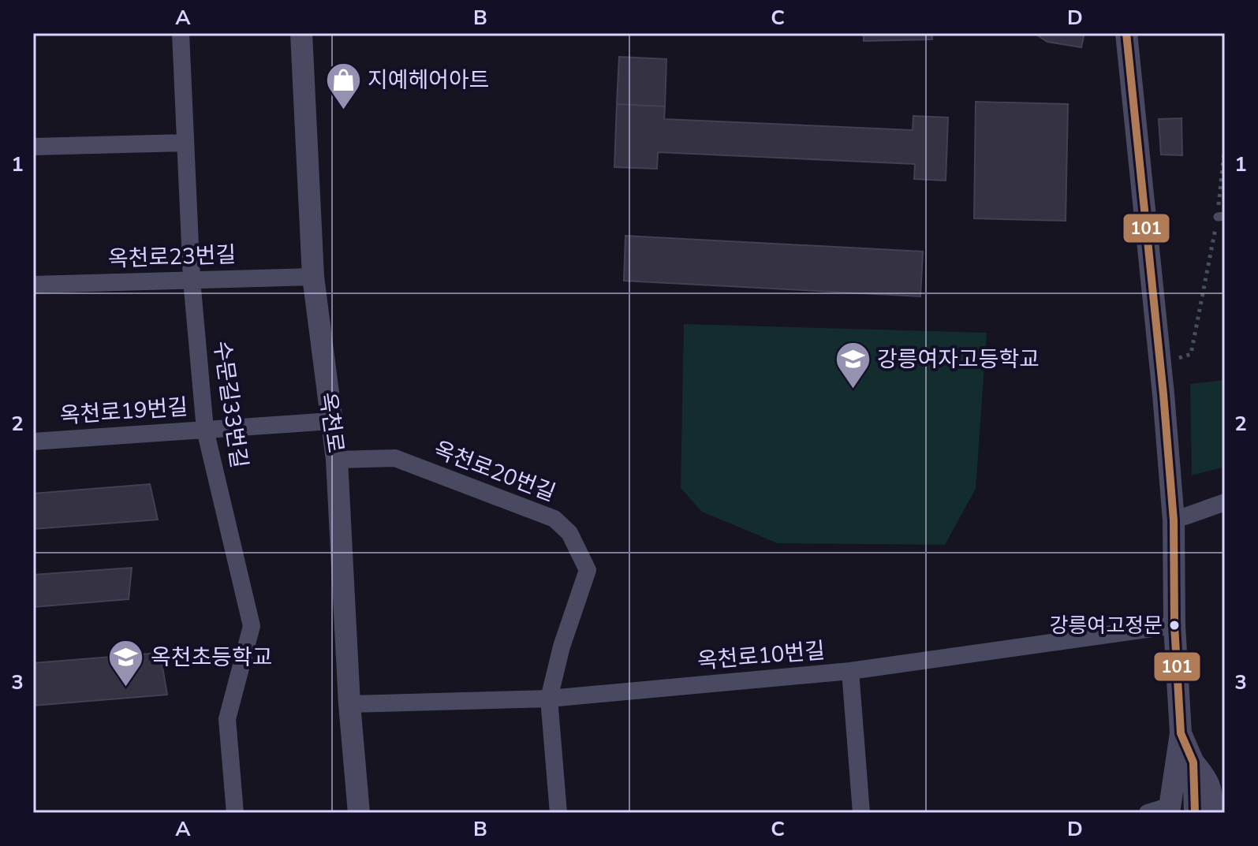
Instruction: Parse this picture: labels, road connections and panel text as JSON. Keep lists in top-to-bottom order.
{
  "streets": {
    "street": [
      "옥천로23번길",
      "수문길33번길",
      "옥천로19번길",
      "옥천로",
      "옥천로20번길",
      "옥천로10번길"
    ]
  },
  "crossings": [
    ["옥천로23번길", "수문길33번길"],
    ["옥천로23번길", "옥천로"],
    ["수문길33번길", "옥천로19번길"],
    ["옥천로19번길", "옥천로"],
    ["옥천로", "옥천로20번길"],
    ["옥천로", "옥천로10번길"],
    ["옥천로20번길", "옥천로10번길"]
  ],
  "places": {
    "shop": ["지예헤어아트"],
    "school or university": ["강릉여자고등학교", "옥천초등학교"],
    "other": ["강릉여고정문"]
  },
  "lines": ["transit line 101"],
  "grid": {
    "columns": [
      "A",
      "B",
      "C",
      "D"
    ],
    "rows": ["1", "2", "3"]
  }
}
